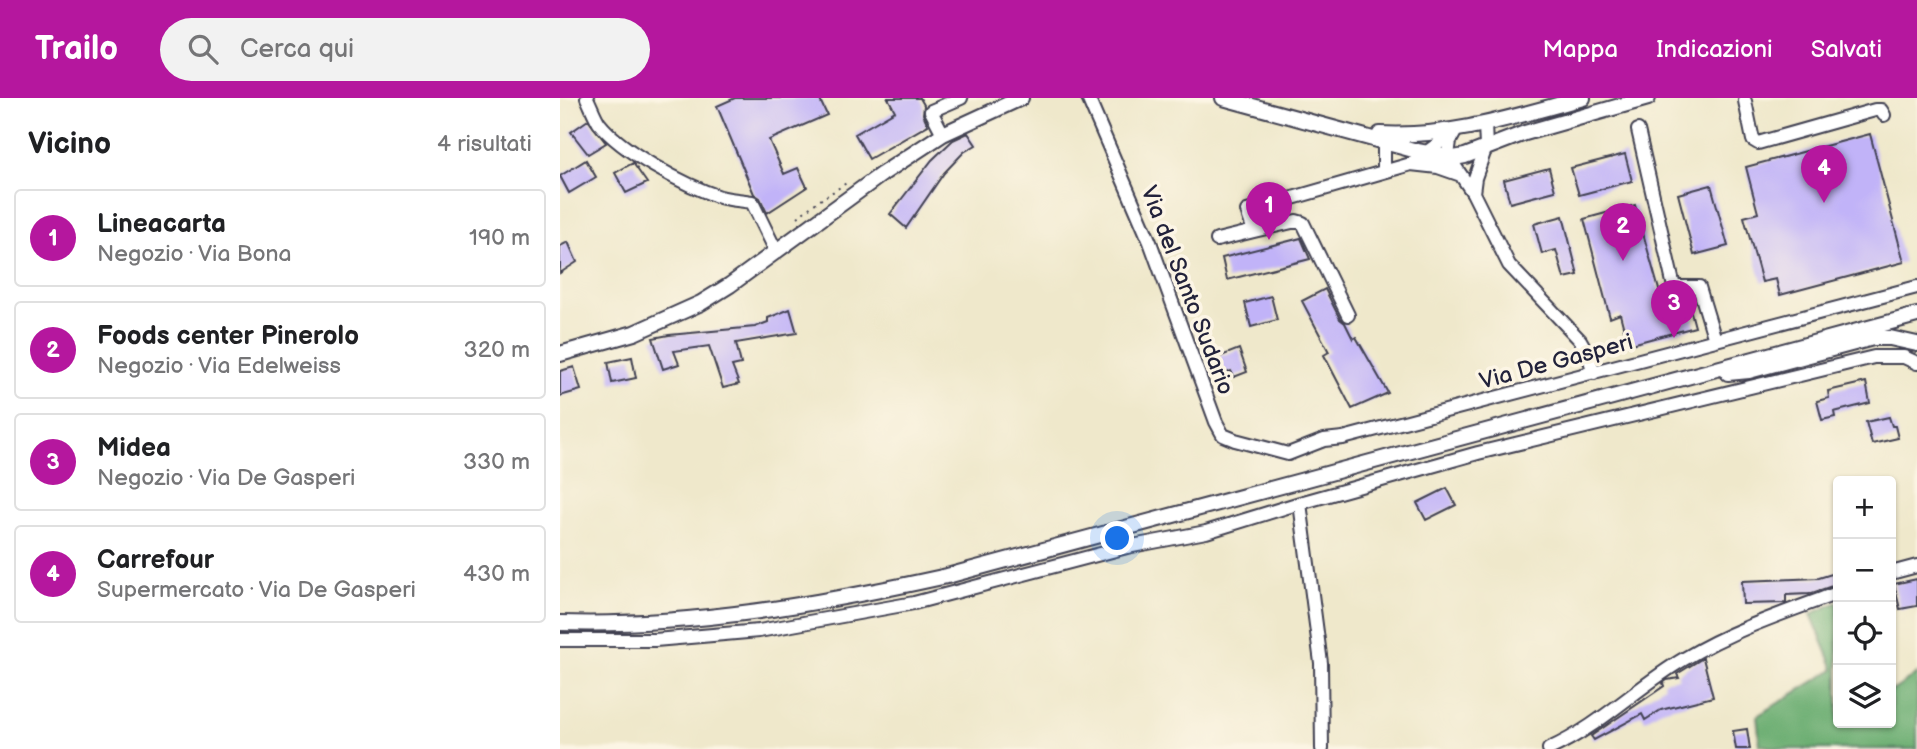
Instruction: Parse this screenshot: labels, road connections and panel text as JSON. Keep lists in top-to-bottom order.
{
  "streets": {
    "street": ["Via del Santo Sudario", "Via De Gasperi"]
  },
  "crossings": [
    ["Via del Santo Sudario", "Via De Gasperi"]
  ],
  "page": {
    "header": "Trailo",
    "search": "Cerca qui",
    "nav": ["Mappa", "Indicazioni", "Salvati"],
    "heading": ["Vicino", "4 risultati"],
    "pins": [
      "4",
      "1",
      "2",
      "3"
    ],
    "list": [
      {
        "mark": "1",
        "name": "Lineacarta",
        "note": "Negozio · Via Bona",
        "value": "190 m"
      },
      {
        "mark": "2",
        "name": "Foods center Pinerolo",
        "note": "Negozio · Via Edelweiss",
        "value": "320 m"
      },
      {
        "mark": "3",
        "name": "Midea",
        "note": "Negozio · Via De Gasperi",
        "value": "330 m"
      },
      {
        "mark": "4",
        "name": "Carrefour",
        "note": "Supermercato · Via De Gasperi",
        "value": "430 m"
      }
    ],
    "map_buttons": ["+", "−"]
  }
}
